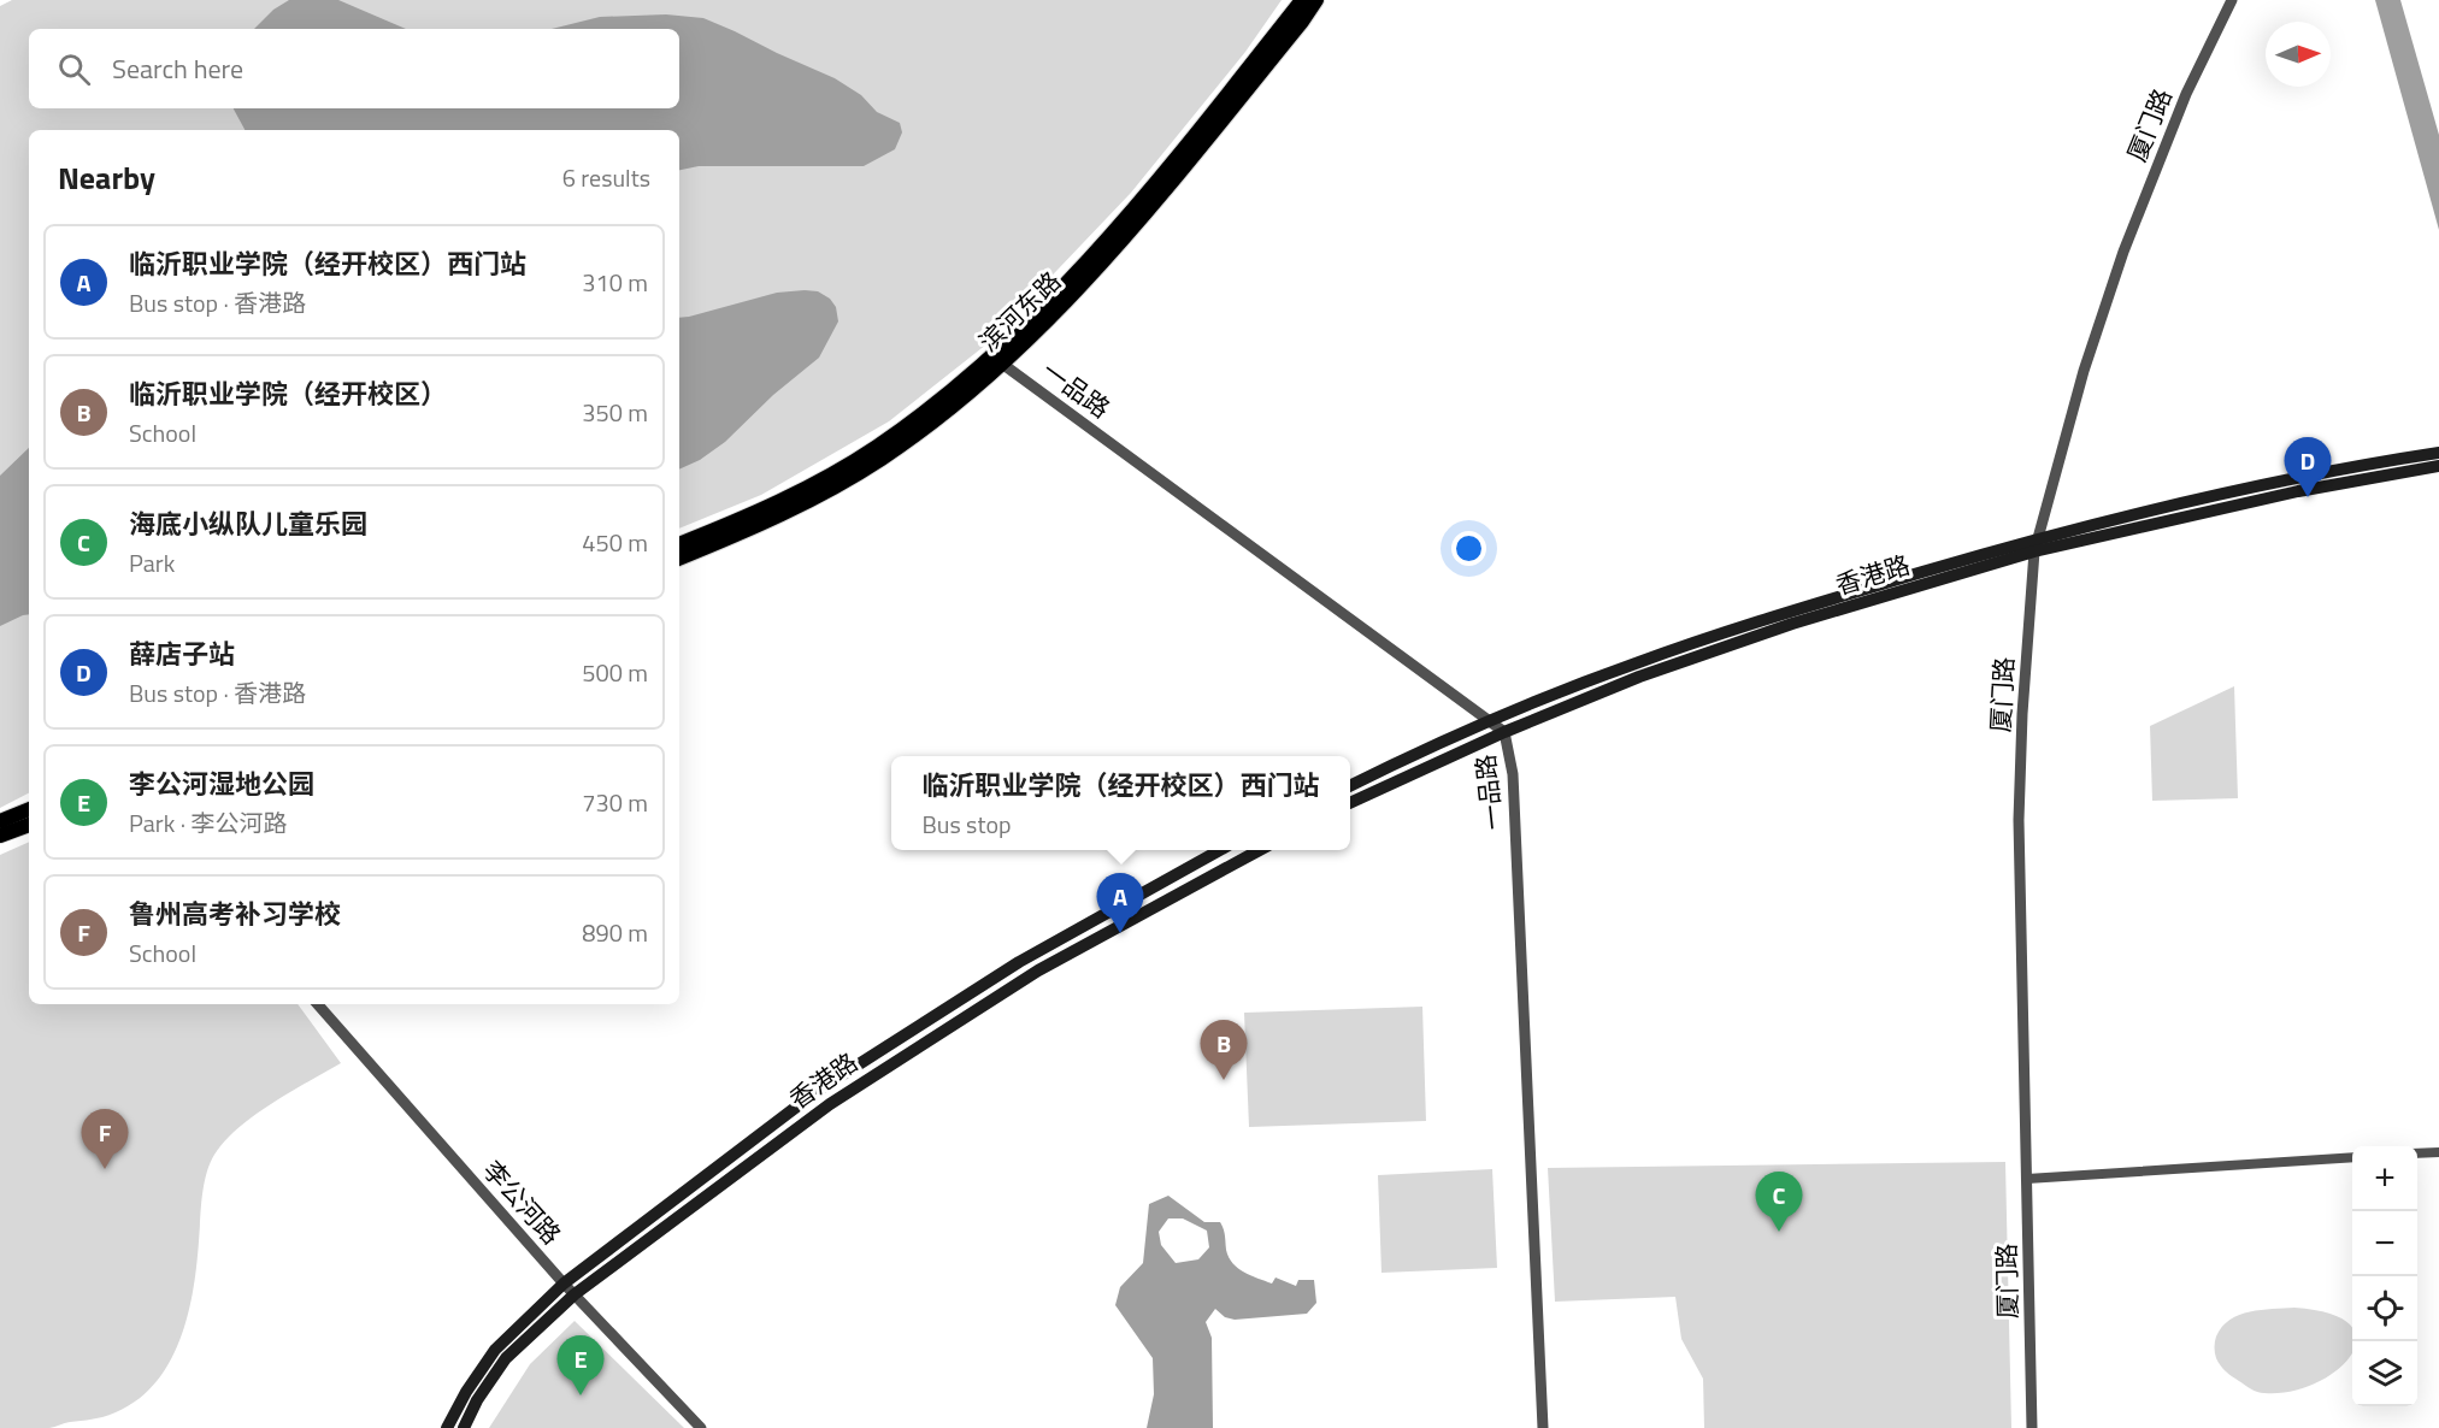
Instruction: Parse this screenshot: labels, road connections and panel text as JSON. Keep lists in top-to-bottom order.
{
  "streets": {
    "main road": ["滨河东路", "香港路"],
    "street": ["厦门路", "一品路", "李公河路"]
  },
  "crossings": [
    ["厦门路", "香港路"],
    ["滨河东路", "一品路"],
    ["一品路", "香港路"],
    ["香港路", "李公河路"]
  ],
  "north": "right",
  "page": {
    "search": "Search here",
    "heading": ["Nearby", "6 results"],
    "list": [
      {
        "mark": "A",
        "name": "临沂职业学院（经开校区）西门站",
        "note": "Bus stop · 香港路",
        "value": "310 m"
      },
      {
        "mark": "B",
        "name": "临沂职业学院（经开校区）",
        "note": "School",
        "value": "350 m"
      },
      {
        "mark": "C",
        "name": "海底小纵队儿童乐园",
        "note": "Park",
        "value": "450 m"
      },
      {
        "mark": "D",
        "name": "薛店子站",
        "note": "Bus stop · 香港路",
        "value": "500 m"
      },
      {
        "mark": "E",
        "name": "李公河湿地公园",
        "note": "Park · 李公河路",
        "value": "730 m"
      },
      {
        "mark": "F",
        "name": "鲁州高考补习学校",
        "note": "School",
        "value": "890 m"
      }
    ],
    "pins": [
      "D",
      "A",
      "B",
      "F",
      "C",
      "E"
    ],
    "popup": ["临沂职业学院（经开校区）西门站", "Bus stop"],
    "map_buttons": ["+", "−"]
  }
}
